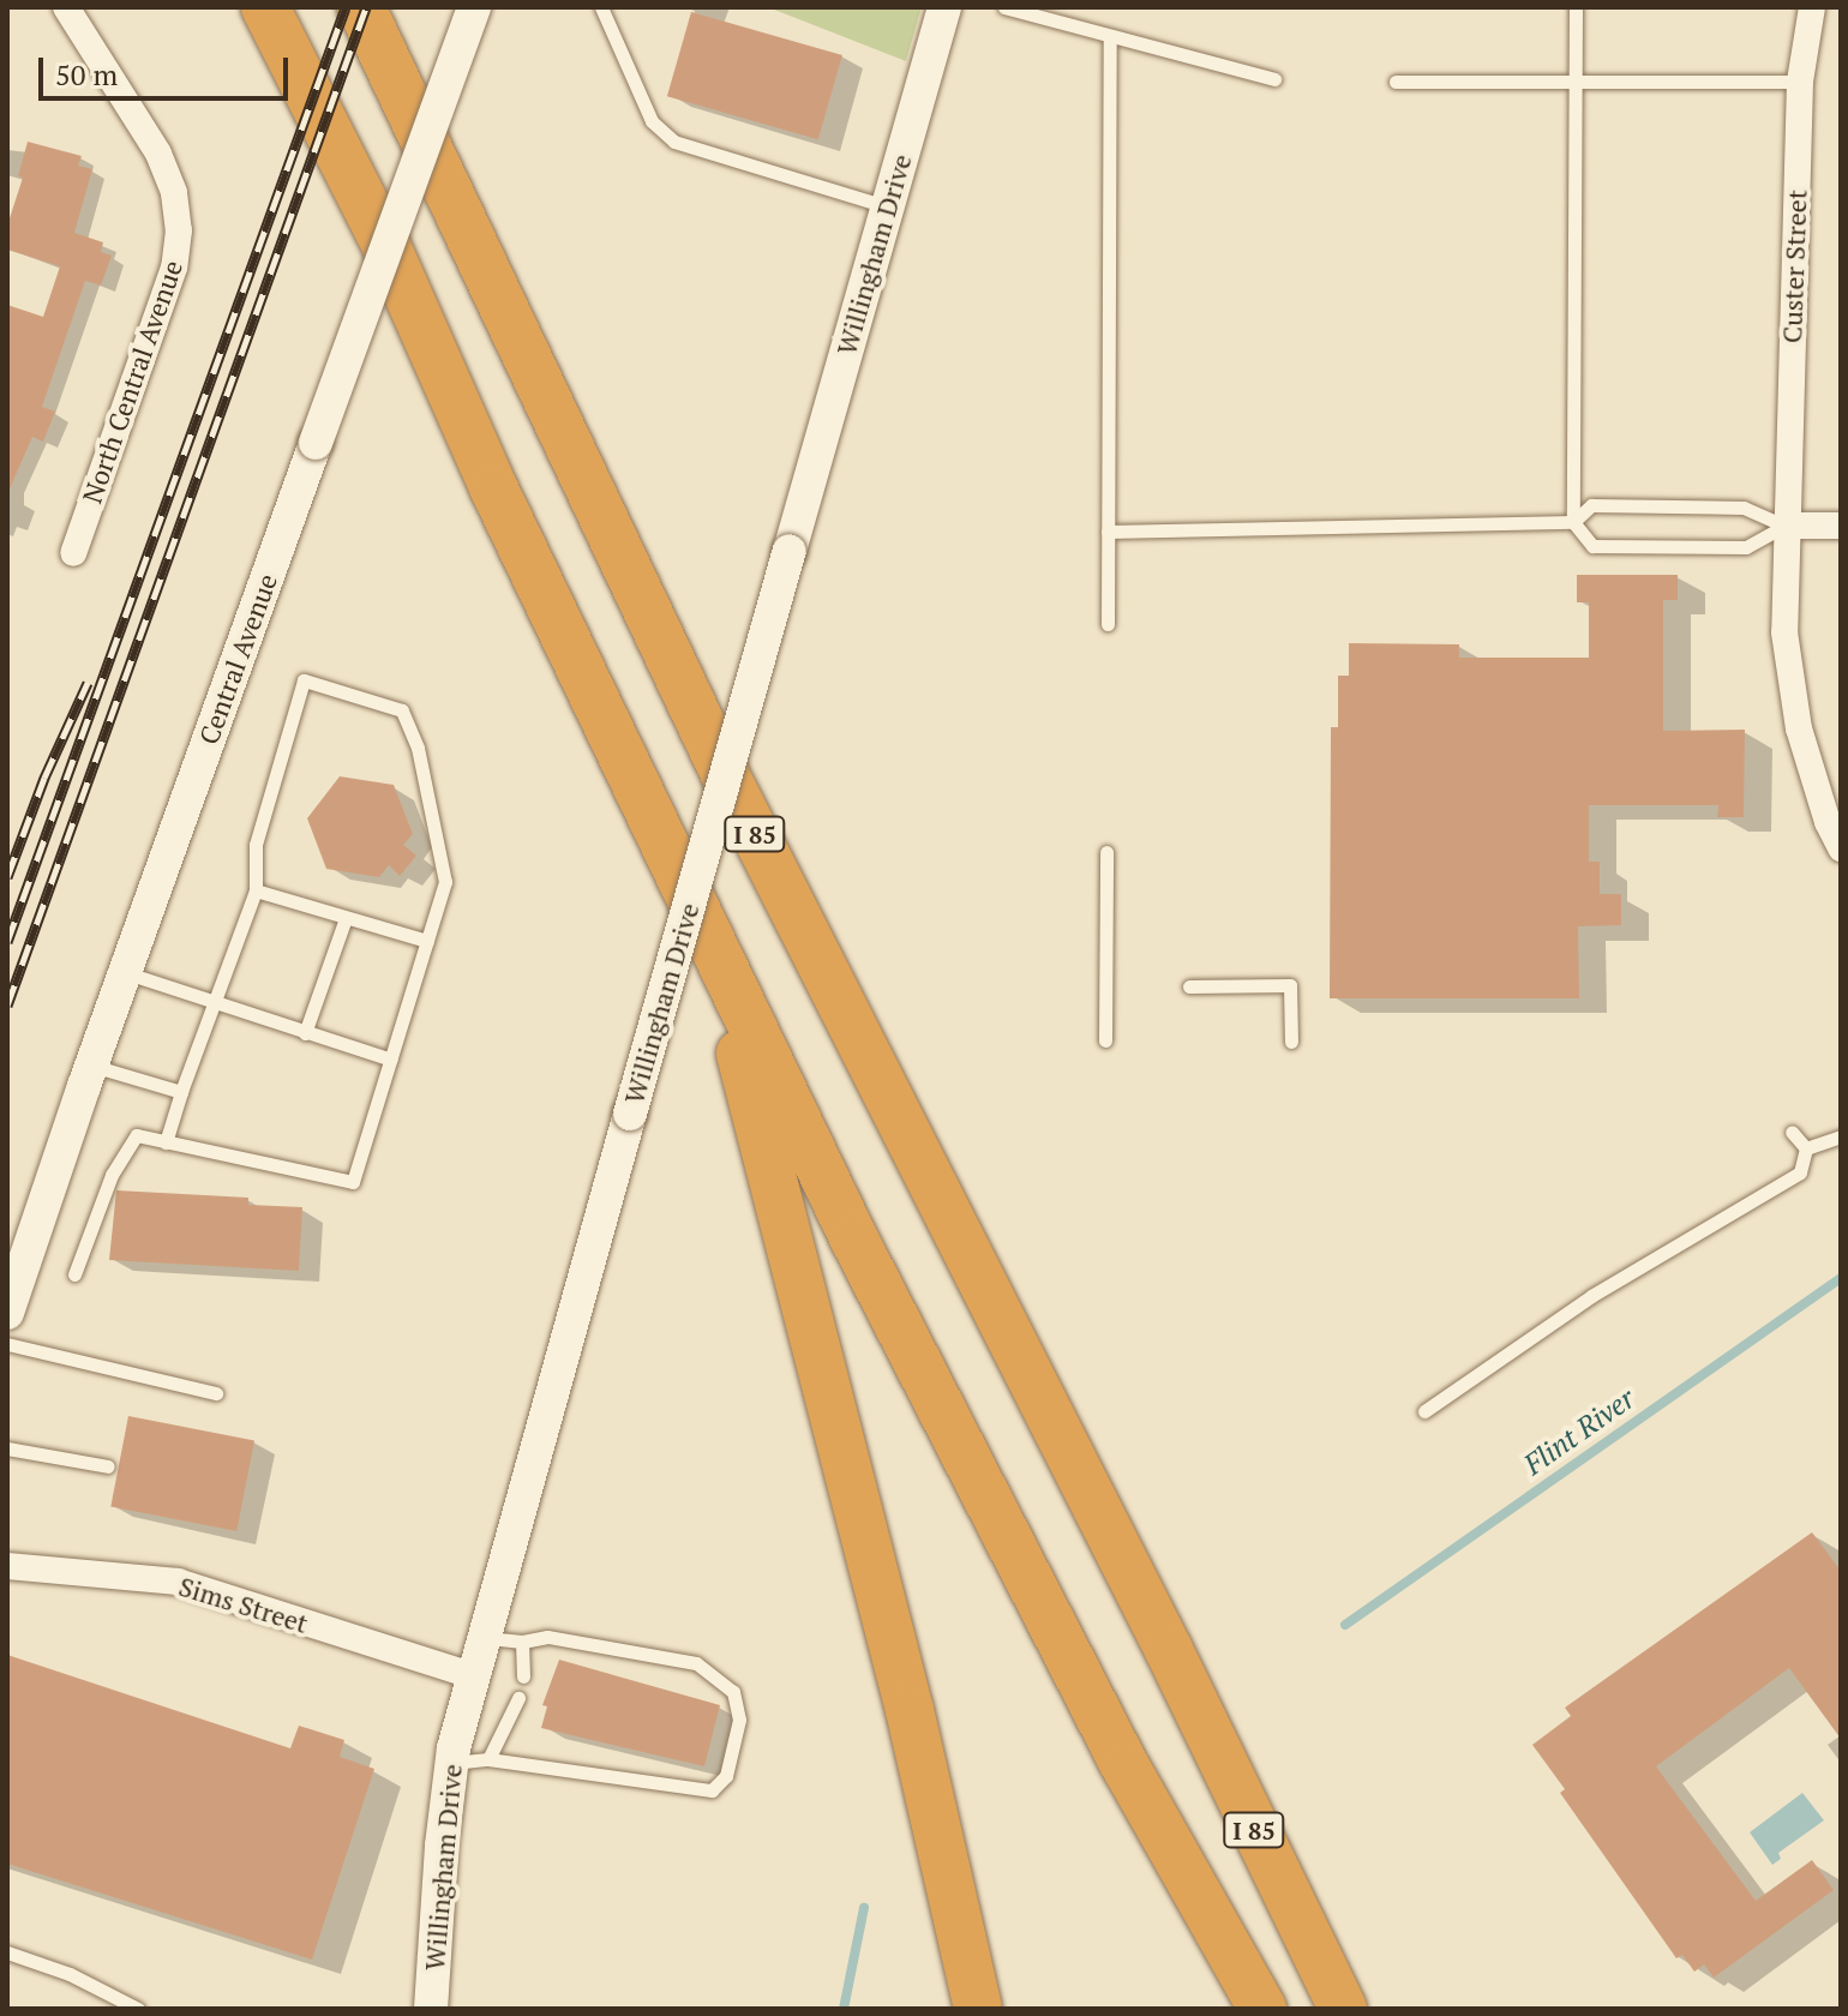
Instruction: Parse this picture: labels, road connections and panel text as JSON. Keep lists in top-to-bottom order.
{
  "streets": {
    "highway": ["I 85"],
    "street": [
      "Willingham Drive",
      "Custer Street",
      "North Central Avenue",
      "Central Avenue",
      "Sims Street"
    ]
  },
  "crossings": [
    ["Willingham Drive", "Sims Street"]
  ],
  "water": ["Flint River"],
  "scale_bar": "50 m"
}
